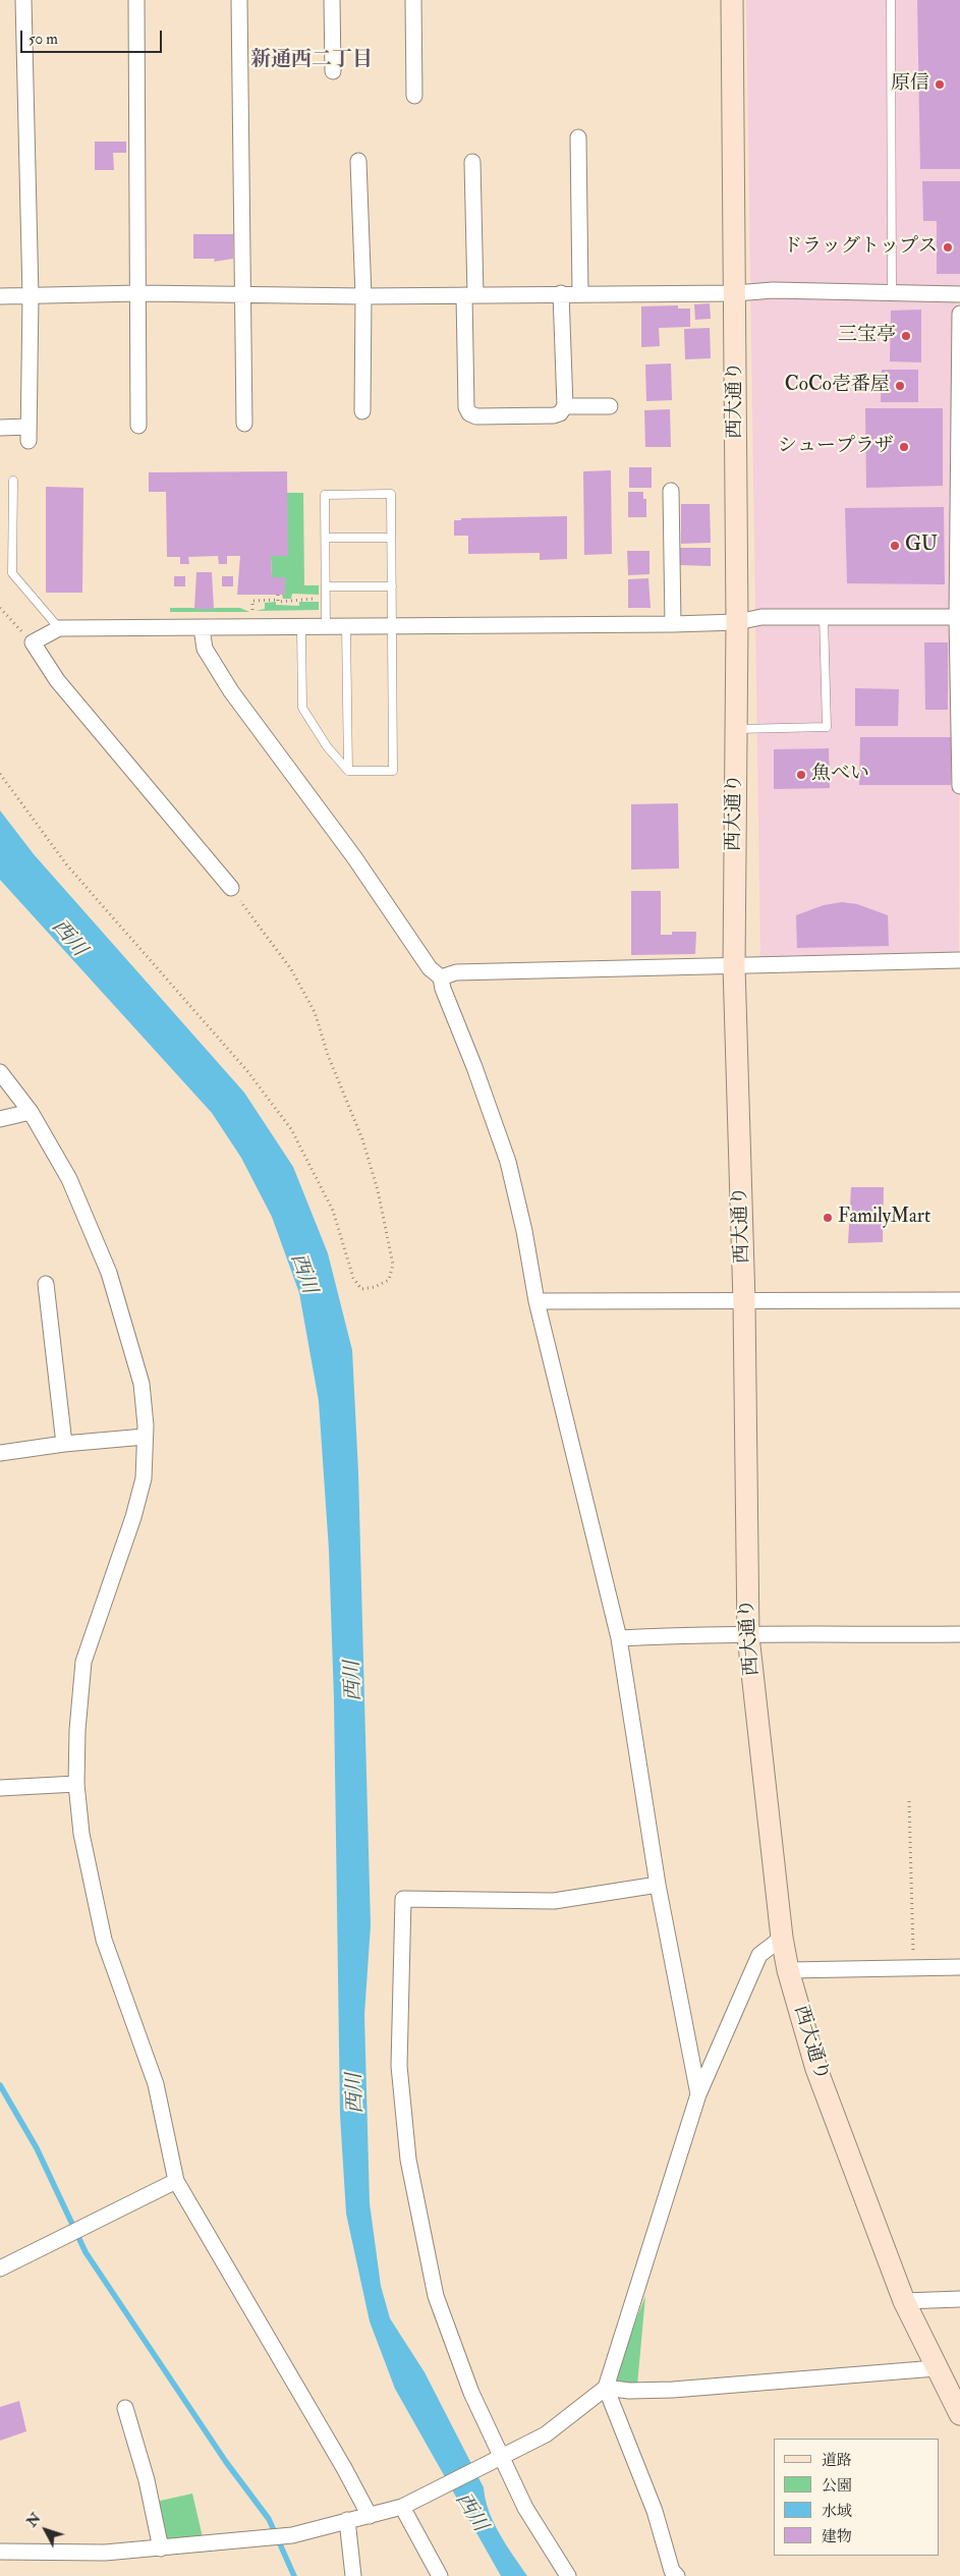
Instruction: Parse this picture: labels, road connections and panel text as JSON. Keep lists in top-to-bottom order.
{
  "streets": {
    "street": ["西大通り"]
  },
  "districts": ["新通西二丁目"],
  "water": ["西川"],
  "places": [
    "原信",
    "ドラッグトップス",
    "三宝亭",
    "CoCo壱番屋",
    "シュープラザ",
    "GU",
    "魚べい",
    "FamilyMart"
  ],
  "legend": [
    "道路",
    "公園",
    "水域",
    "建物"
  ],
  "scale_bar": "50 m",
  "north": "top left"
}
